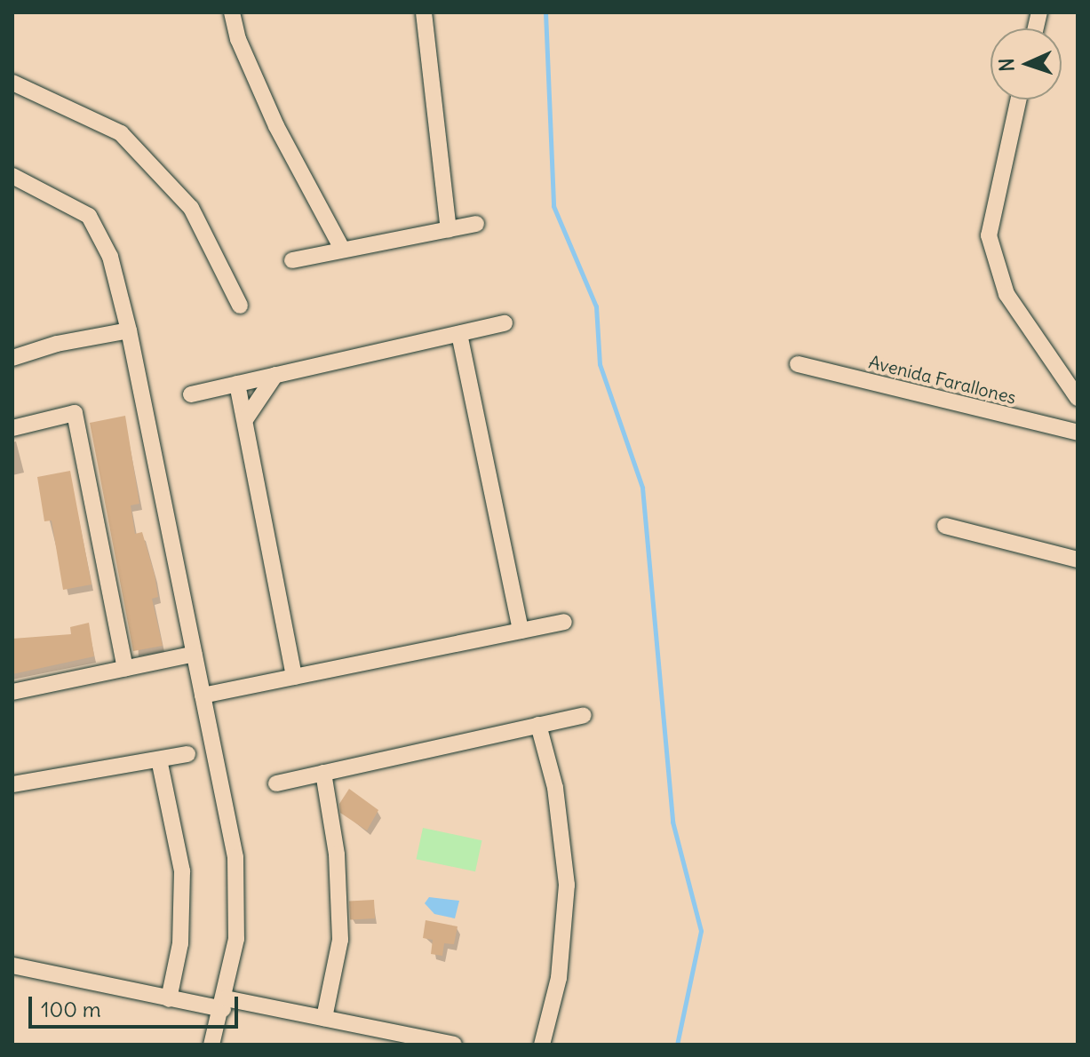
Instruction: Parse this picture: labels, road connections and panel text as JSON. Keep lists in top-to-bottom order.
{
  "streets": {
    "street": ["Avenida Farallones"]
  },
  "scale_bar": "100 m",
  "north": "left"
}
